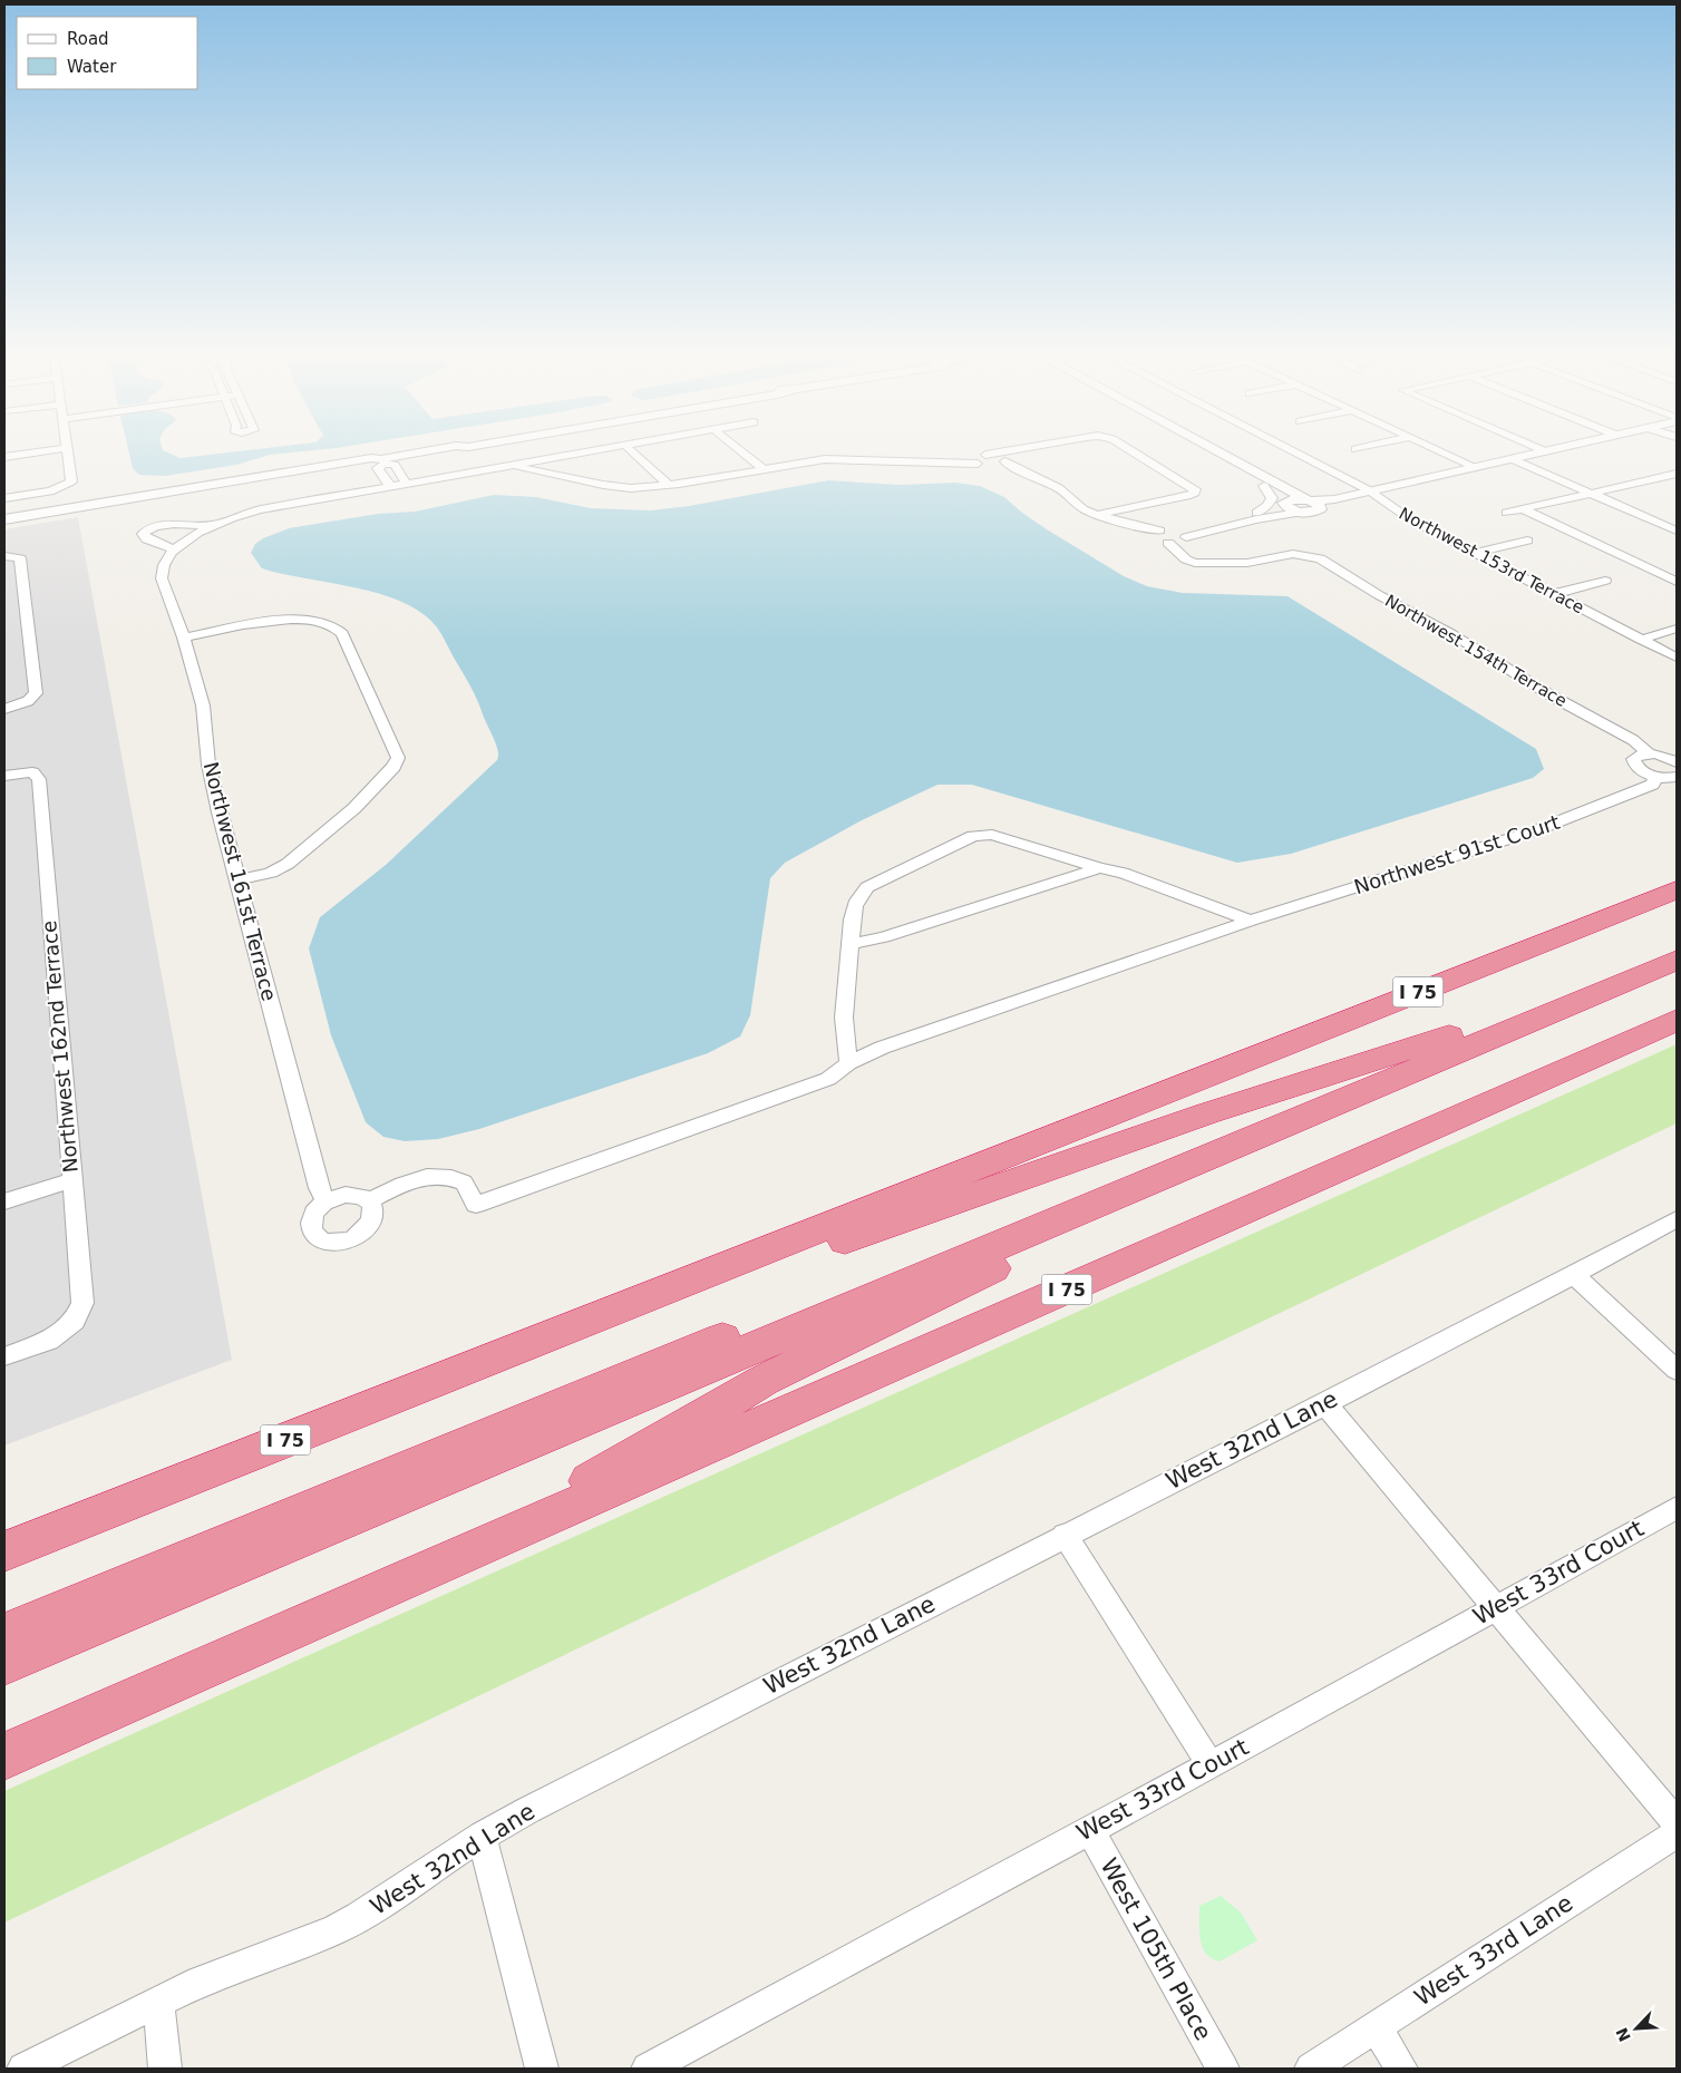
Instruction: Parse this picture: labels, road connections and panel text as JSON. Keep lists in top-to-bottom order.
{
  "streets": {
    "highway": ["I 75"],
    "street": [
      "Northwest 153rd Terrace",
      "Northwest 154th Terrace",
      "Northwest 91st Court",
      "Northwest 161st Terrace",
      "Northwest 162nd Terrace",
      "West 32nd Lane",
      "West 33rd Court",
      "West 105th Place",
      "West 33rd Lane"
    ]
  },
  "crossings": [
    ["Northwest 91st Court", "Northwest 161st Terrace"],
    ["West 33rd Court", "West 105th Place"]
  ],
  "legend": ["Road", "Water"],
  "north": "bottom left"
}
